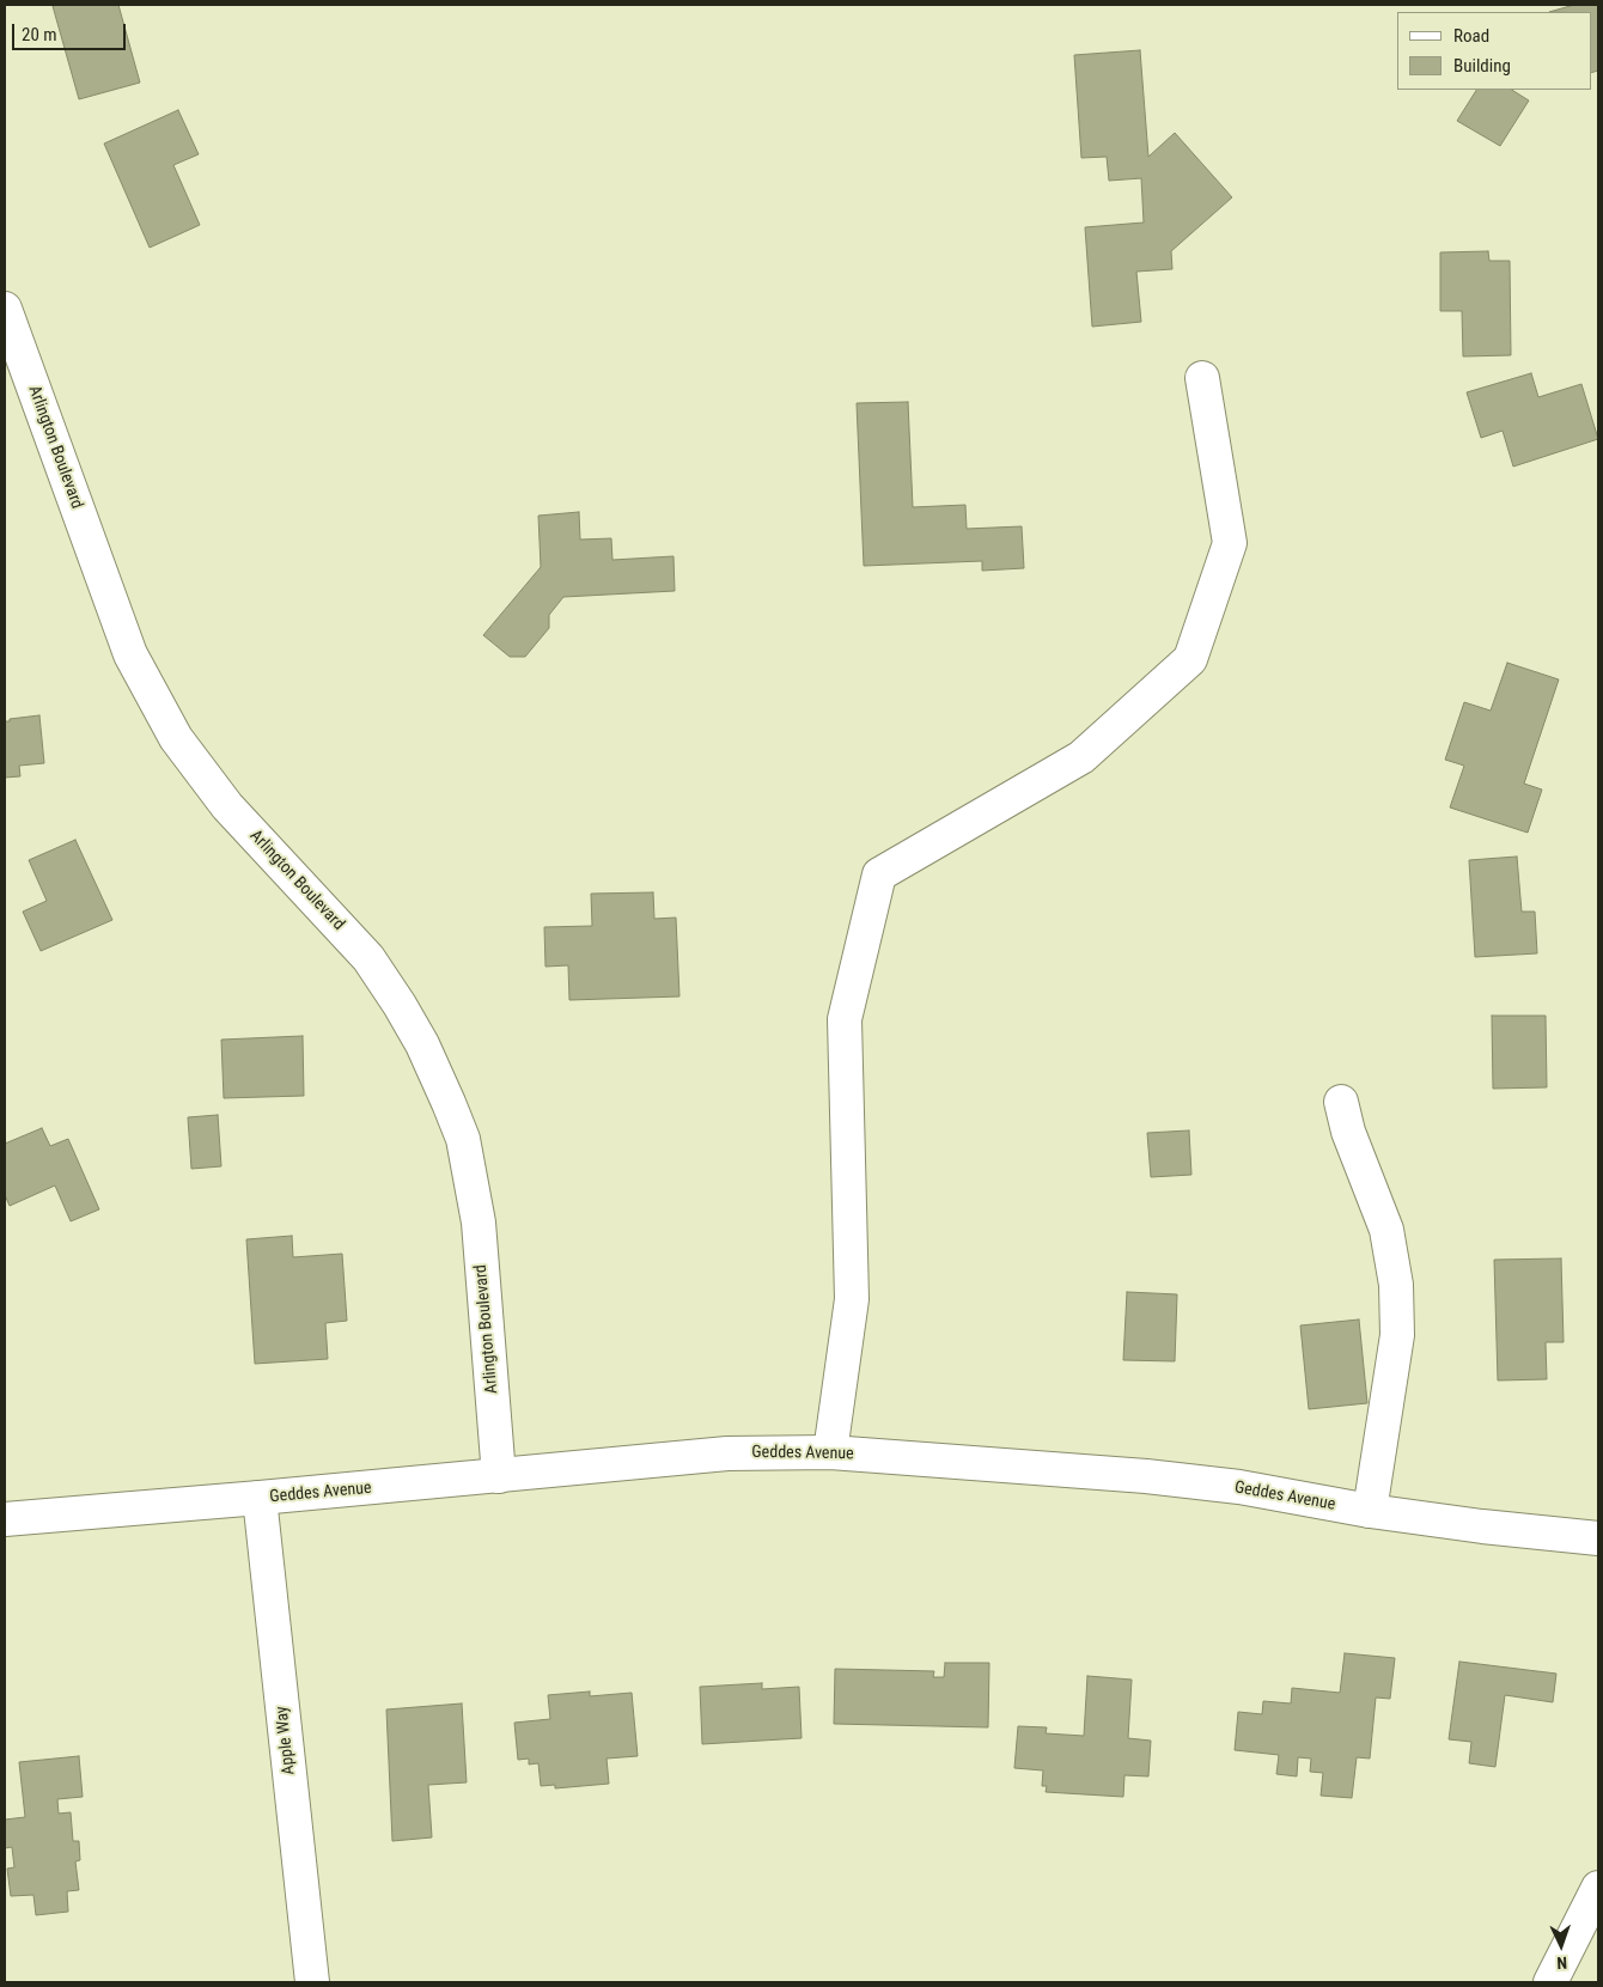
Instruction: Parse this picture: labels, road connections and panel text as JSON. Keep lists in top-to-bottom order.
{
  "streets": {
    "street": ["Arlington Boulevard", "Geddes Avenue", "Apple Way"]
  },
  "crossings": [
    ["Arlington Boulevard", "Geddes Avenue"],
    ["Geddes Avenue", "Apple Way"]
  ],
  "legend": ["Road", "Building"],
  "scale_bar": "20 m",
  "north": "bottom"
}
